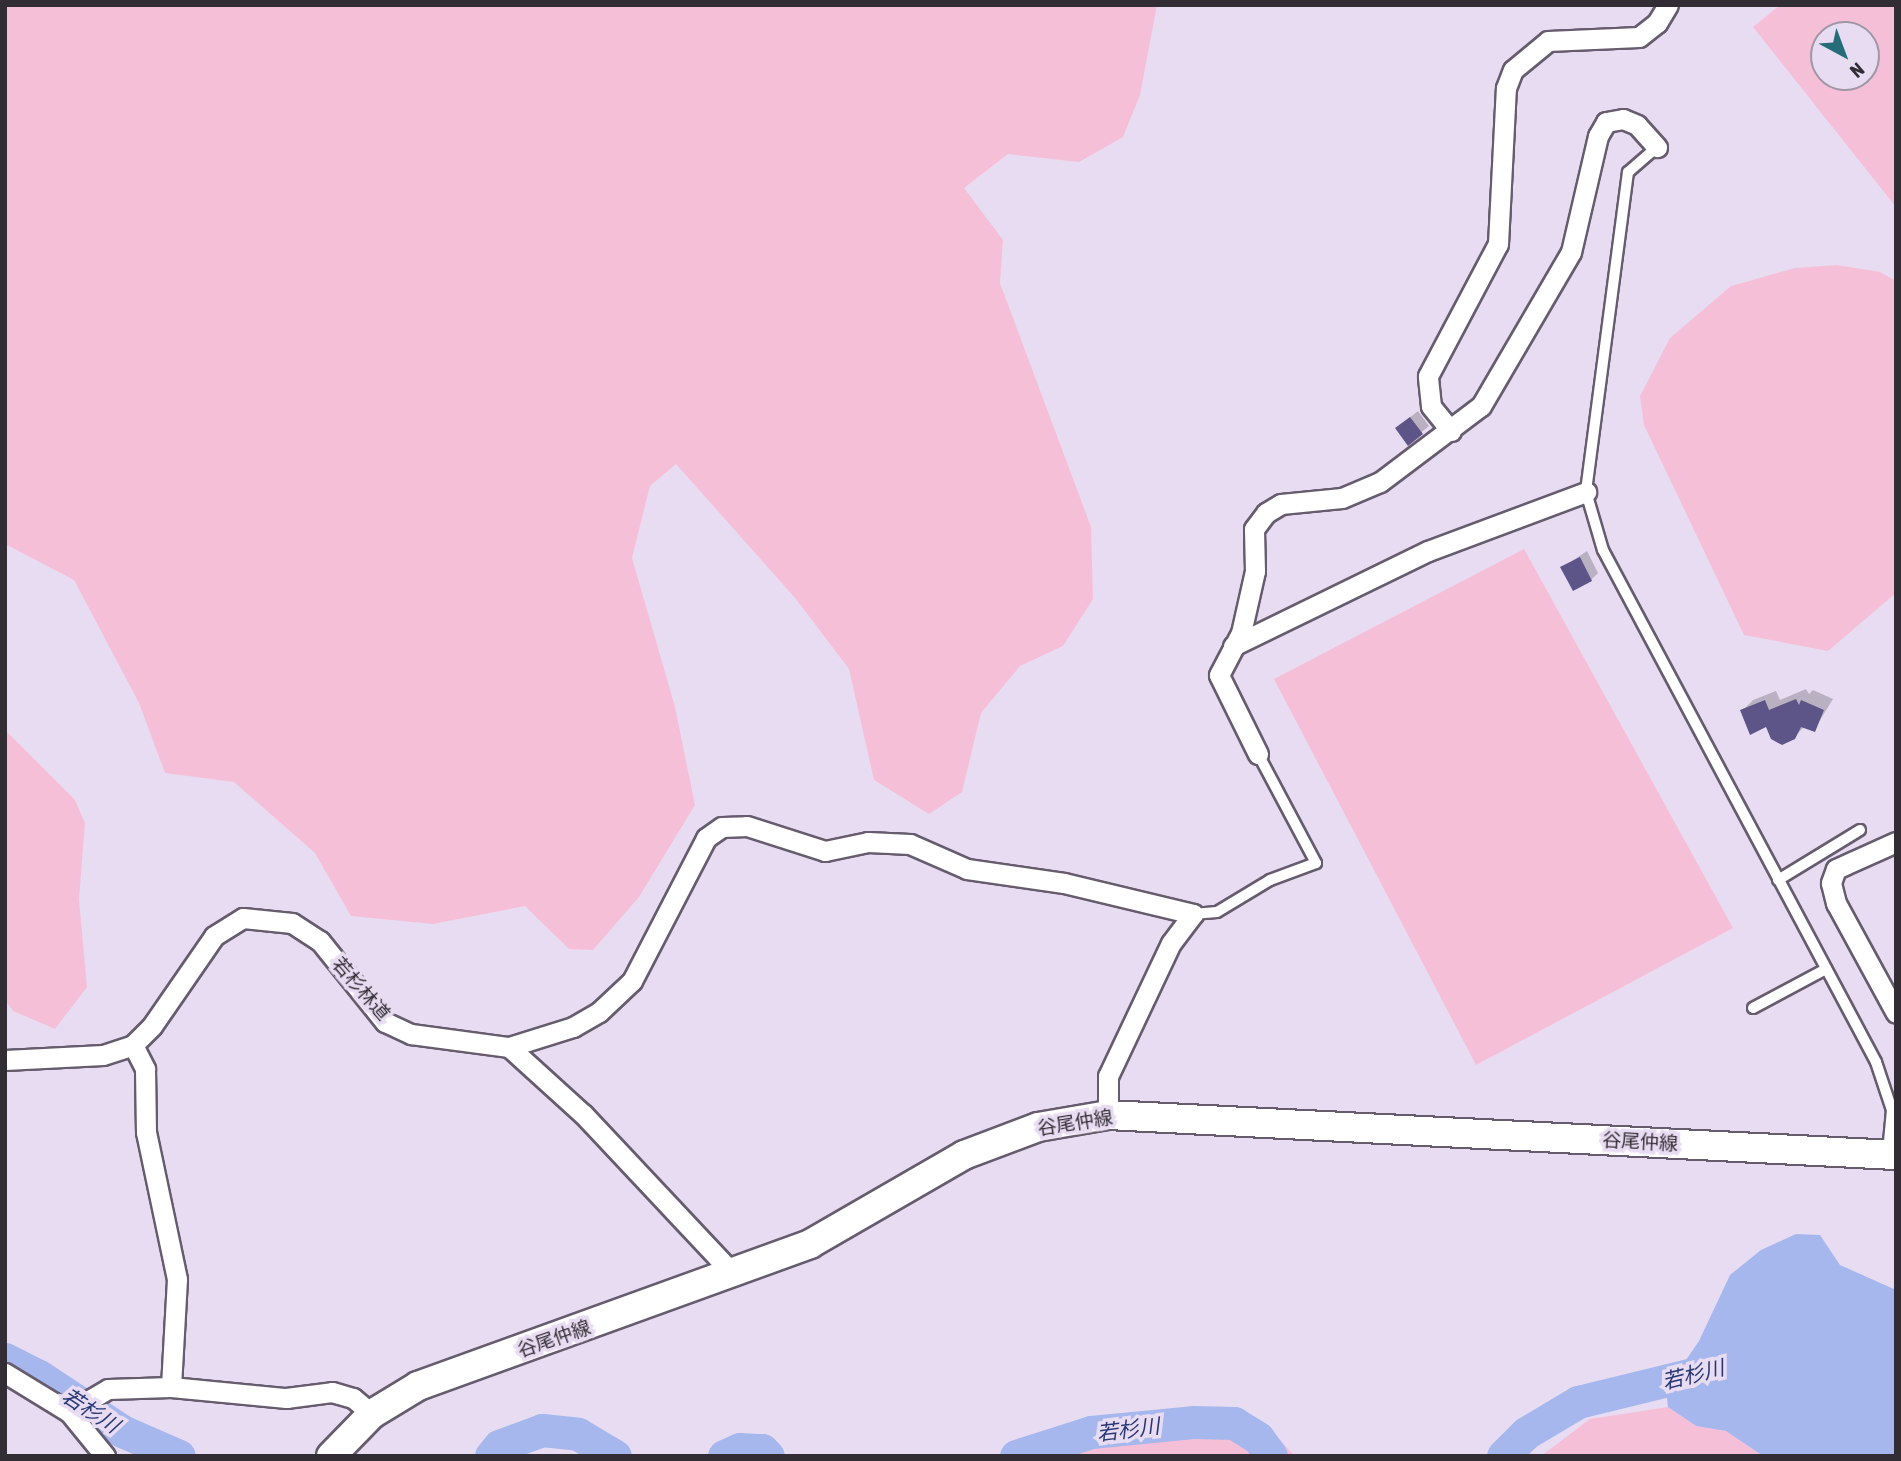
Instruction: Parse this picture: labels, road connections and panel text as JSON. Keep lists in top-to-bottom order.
{
  "streets": {
    "main road": ["谷尾仲線"],
    "street": ["若杉林道"]
  },
  "water": ["若杉川"],
  "north": "bottom right"
}
